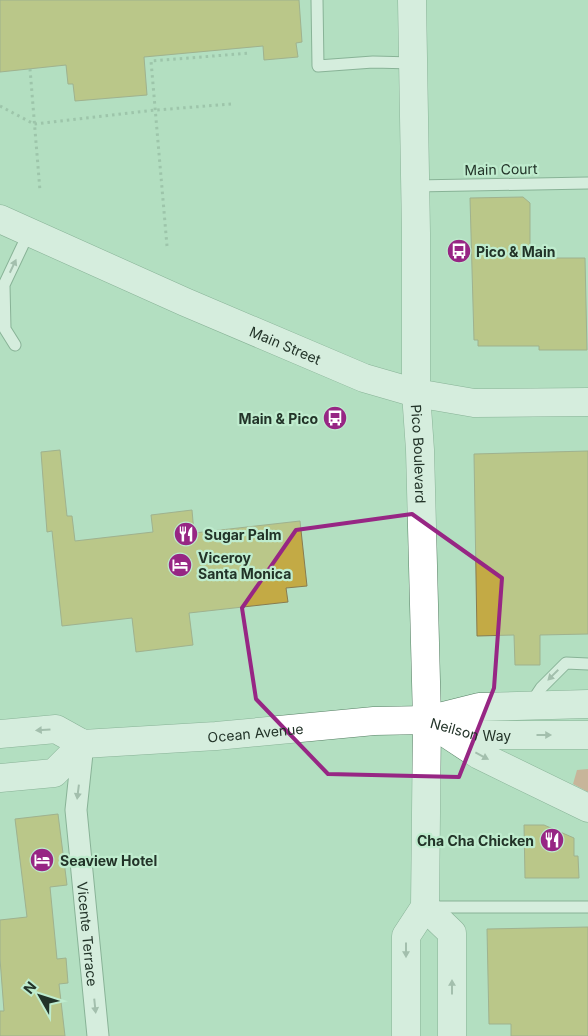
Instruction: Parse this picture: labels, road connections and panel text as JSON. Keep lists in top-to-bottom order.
{
  "streets": {
    "main road": [
      "Main Street",
      "Pico Boulevard",
      "Neilson Way",
      "Ocean Avenue"
    ],
    "street": ["Vicente Terrace"],
    "lane": ["Main Court"]
  },
  "crossings": [
    ["Main Court", "Pico Boulevard"],
    ["Main Street", "Pico Boulevard"],
    ["Pico Boulevard", "Neilson Way"],
    ["Pico Boulevard", "Ocean Avenue"],
    ["Neilson Way", "Ocean Avenue"],
    ["Ocean Avenue", "Vicente Terrace"]
  ],
  "one_way": ["Vicente Terrace"],
  "places": {
    "bus stop": ["Pico & Main", "Main & Pico"],
    "restaurant": ["Sugar Palm", "Cha Cha Chicken"],
    "hotel": ["Viceroy Santa Monica", "Seaview Hotel"]
  },
  "north": "top left"
}
